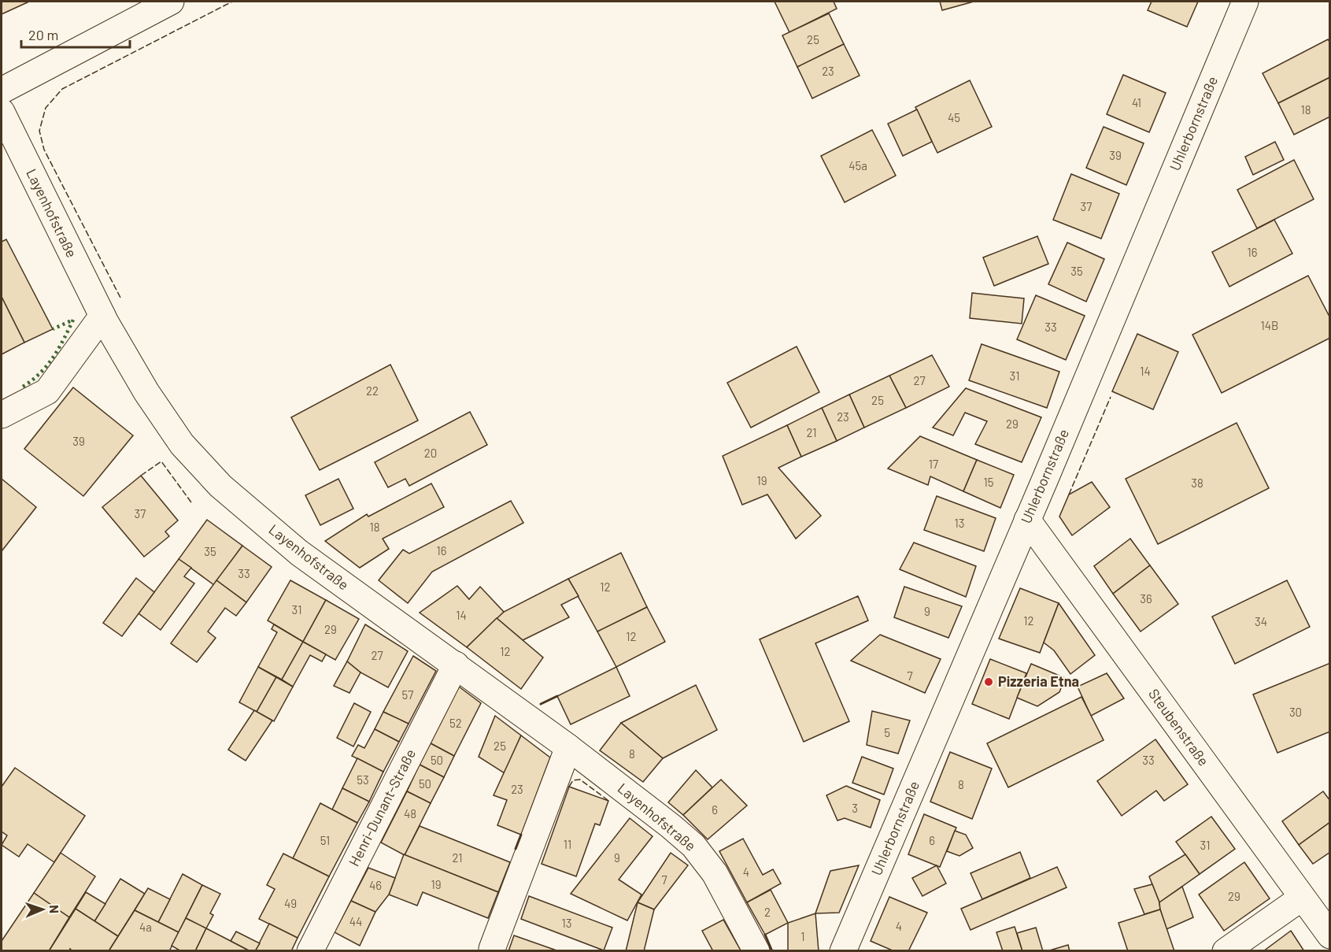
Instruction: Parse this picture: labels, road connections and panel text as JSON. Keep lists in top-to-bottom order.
{
  "streets": {
    "street": [
      "Uhlerbornstraße",
      "Layenhofstraße",
      "Steubenstraße",
      "Henri-Dunant-Straße"
    ]
  },
  "crossings": [
    ["Uhlerbornstraße", "Steubenstraße"],
    ["Layenhofstraße", "Henri-Dunant-Straße"]
  ],
  "places": ["Pizzeria Etna"],
  "house_numbers": [
    "25",
    "23",
    "41",
    "18",
    "45",
    "39",
    "45a",
    "37",
    "16",
    "35",
    "14B",
    "33",
    "14",
    "31",
    "27",
    "22",
    "25",
    "23",
    "29",
    "21",
    "39",
    "20",
    "17",
    "19",
    "15",
    "38",
    "37",
    "13",
    "18",
    "16",
    "35",
    "33",
    "12",
    "36",
    "31",
    "9",
    "14",
    "12",
    "34",
    "29",
    "12",
    "12",
    "27",
    "7",
    "57",
    "30",
    "52",
    "5",
    "25",
    "8",
    "50",
    "33",
    "53",
    "50",
    "8",
    "23",
    "3",
    "6",
    "48",
    "51",
    "6",
    "11",
    "31",
    "21",
    "9",
    "4",
    "7",
    "19",
    "46",
    "29",
    "49",
    "2",
    "44",
    "13",
    "4",
    "4a",
    "1"
  ],
  "scale_bar": "20 m",
  "north": "right"
}
